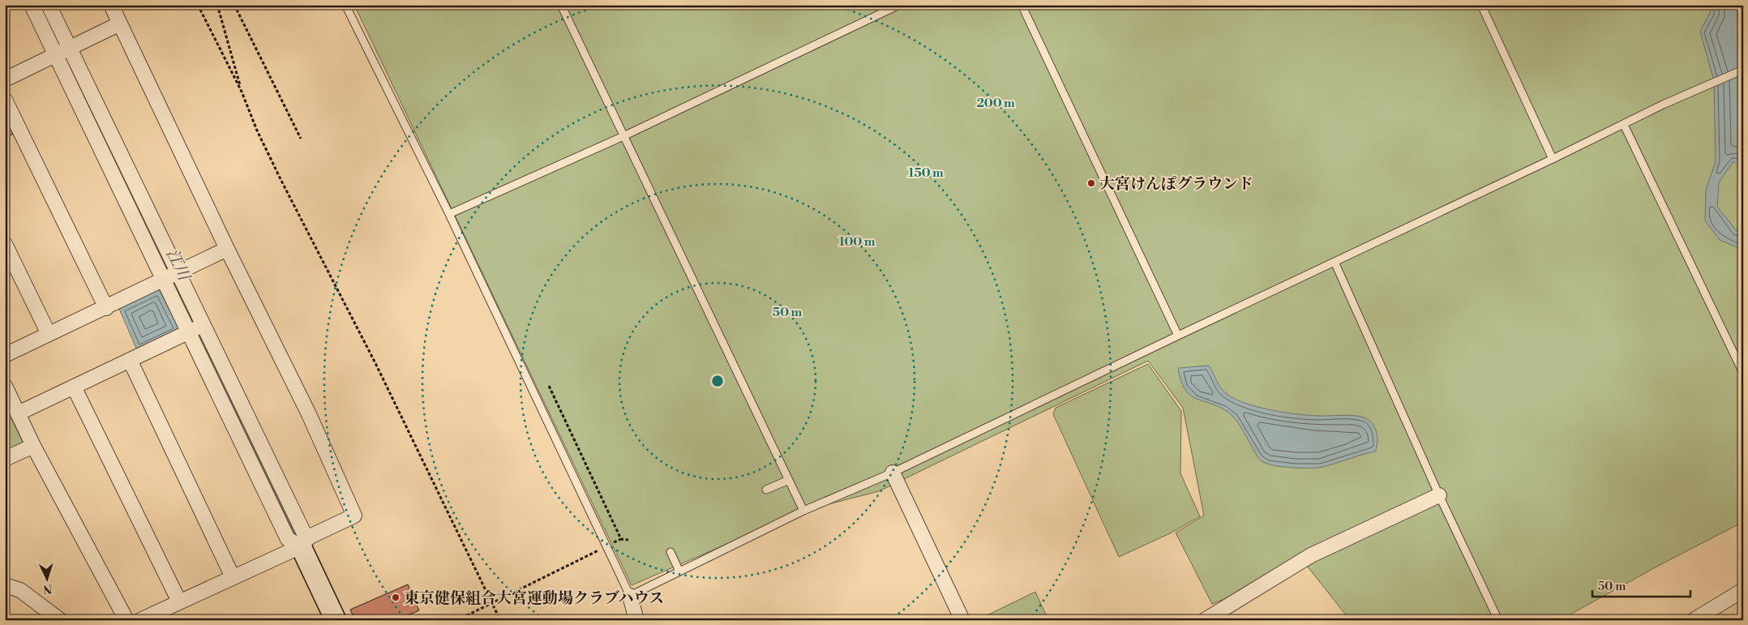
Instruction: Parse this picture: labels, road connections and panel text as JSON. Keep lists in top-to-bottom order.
{
  "water": ["江川"],
  "places": ["大宮けんぽグラウンド", "東京健保組合大宮運動場クラブハウス"],
  "scale_bar": "50 m",
  "north": "bottom",
  "rings": [
    "200 m",
    "150 m",
    "100 m",
    "50 m"
  ]
}
